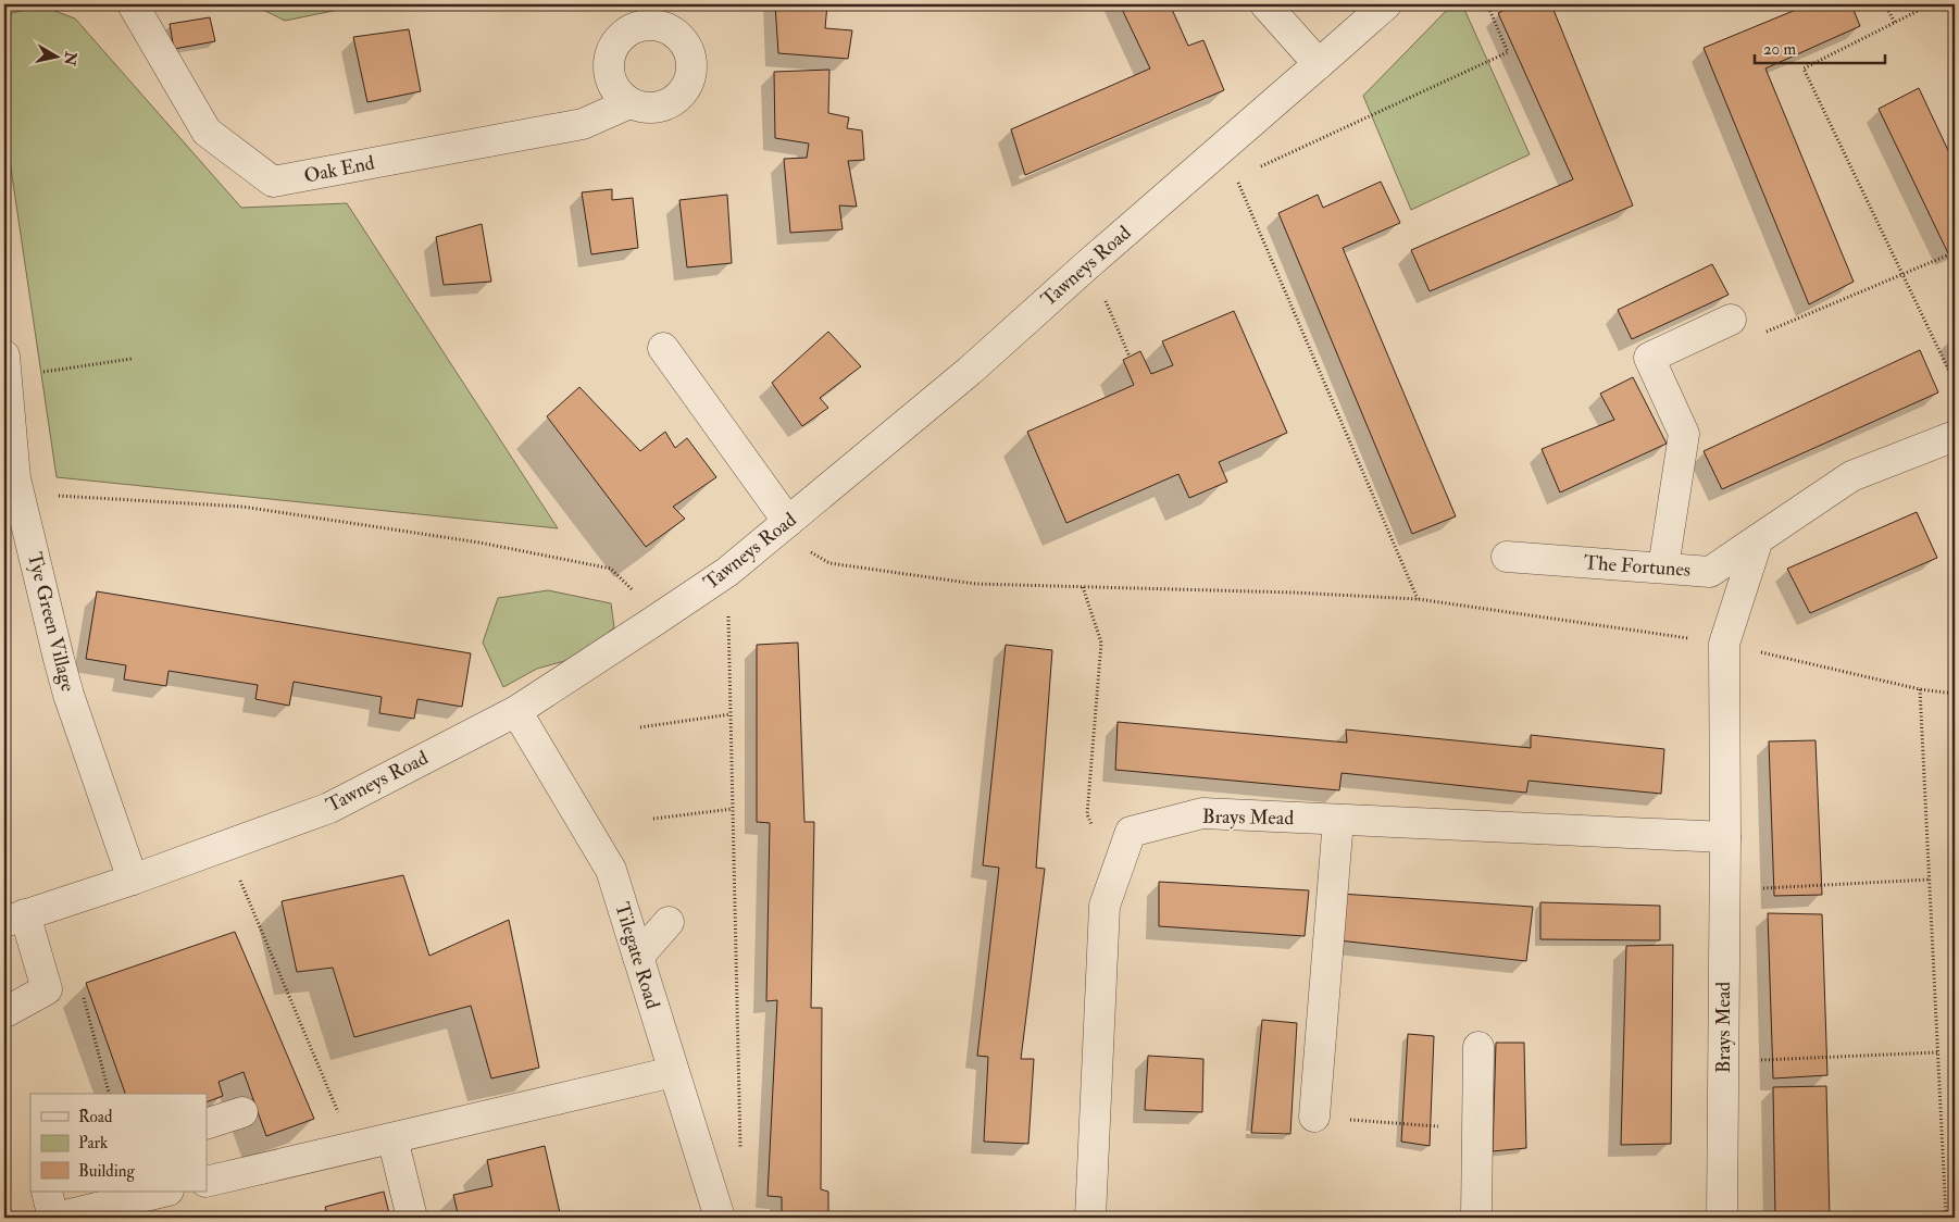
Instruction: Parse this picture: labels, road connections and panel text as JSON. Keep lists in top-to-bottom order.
{
  "streets": {
    "street": [
      "Oak End",
      "Tawneys Road",
      "The Fortunes",
      "Tye Green Village",
      "Brays Mead",
      "Tilegate Road"
    ]
  },
  "crossings": [
    ["Tawneys Road", "Tye Green Village"],
    ["Tawneys Road", "Tilegate Road"]
  ],
  "legend": ["Road", "Park", "Building"],
  "scale_bar": "20 m",
  "north": "right"
}
